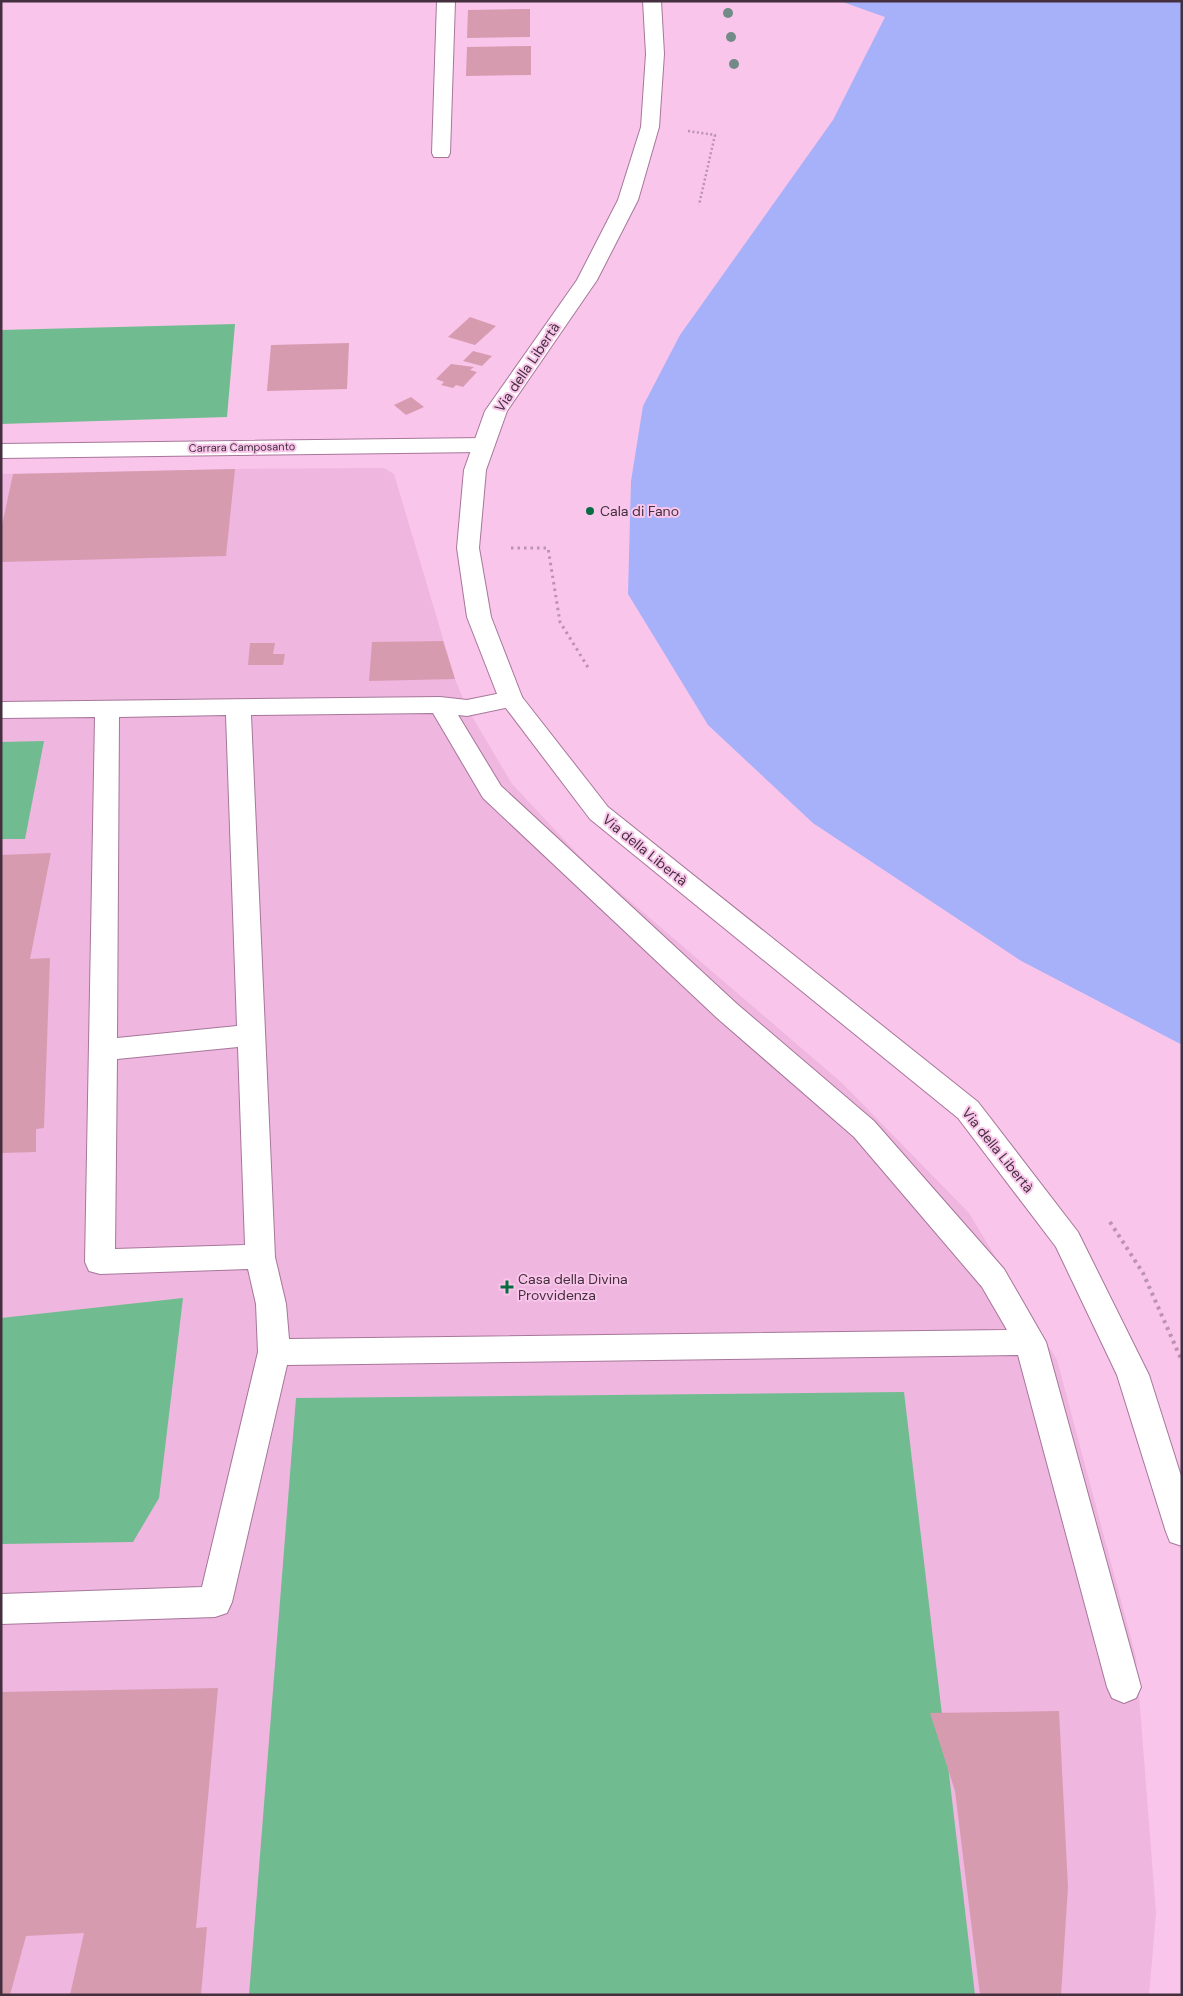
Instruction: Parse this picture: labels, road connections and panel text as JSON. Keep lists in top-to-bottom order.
{
  "streets": {
    "street": ["Via della Libertà", "Carrara Camposanto"]
  },
  "crossings": [
    ["Via della Libertà", "Carrara Camposanto"]
  ],
  "places": {
    "other": ["Cala di Fano"],
    "health": ["Casa della Divina Provvidenza"]
  }
}
